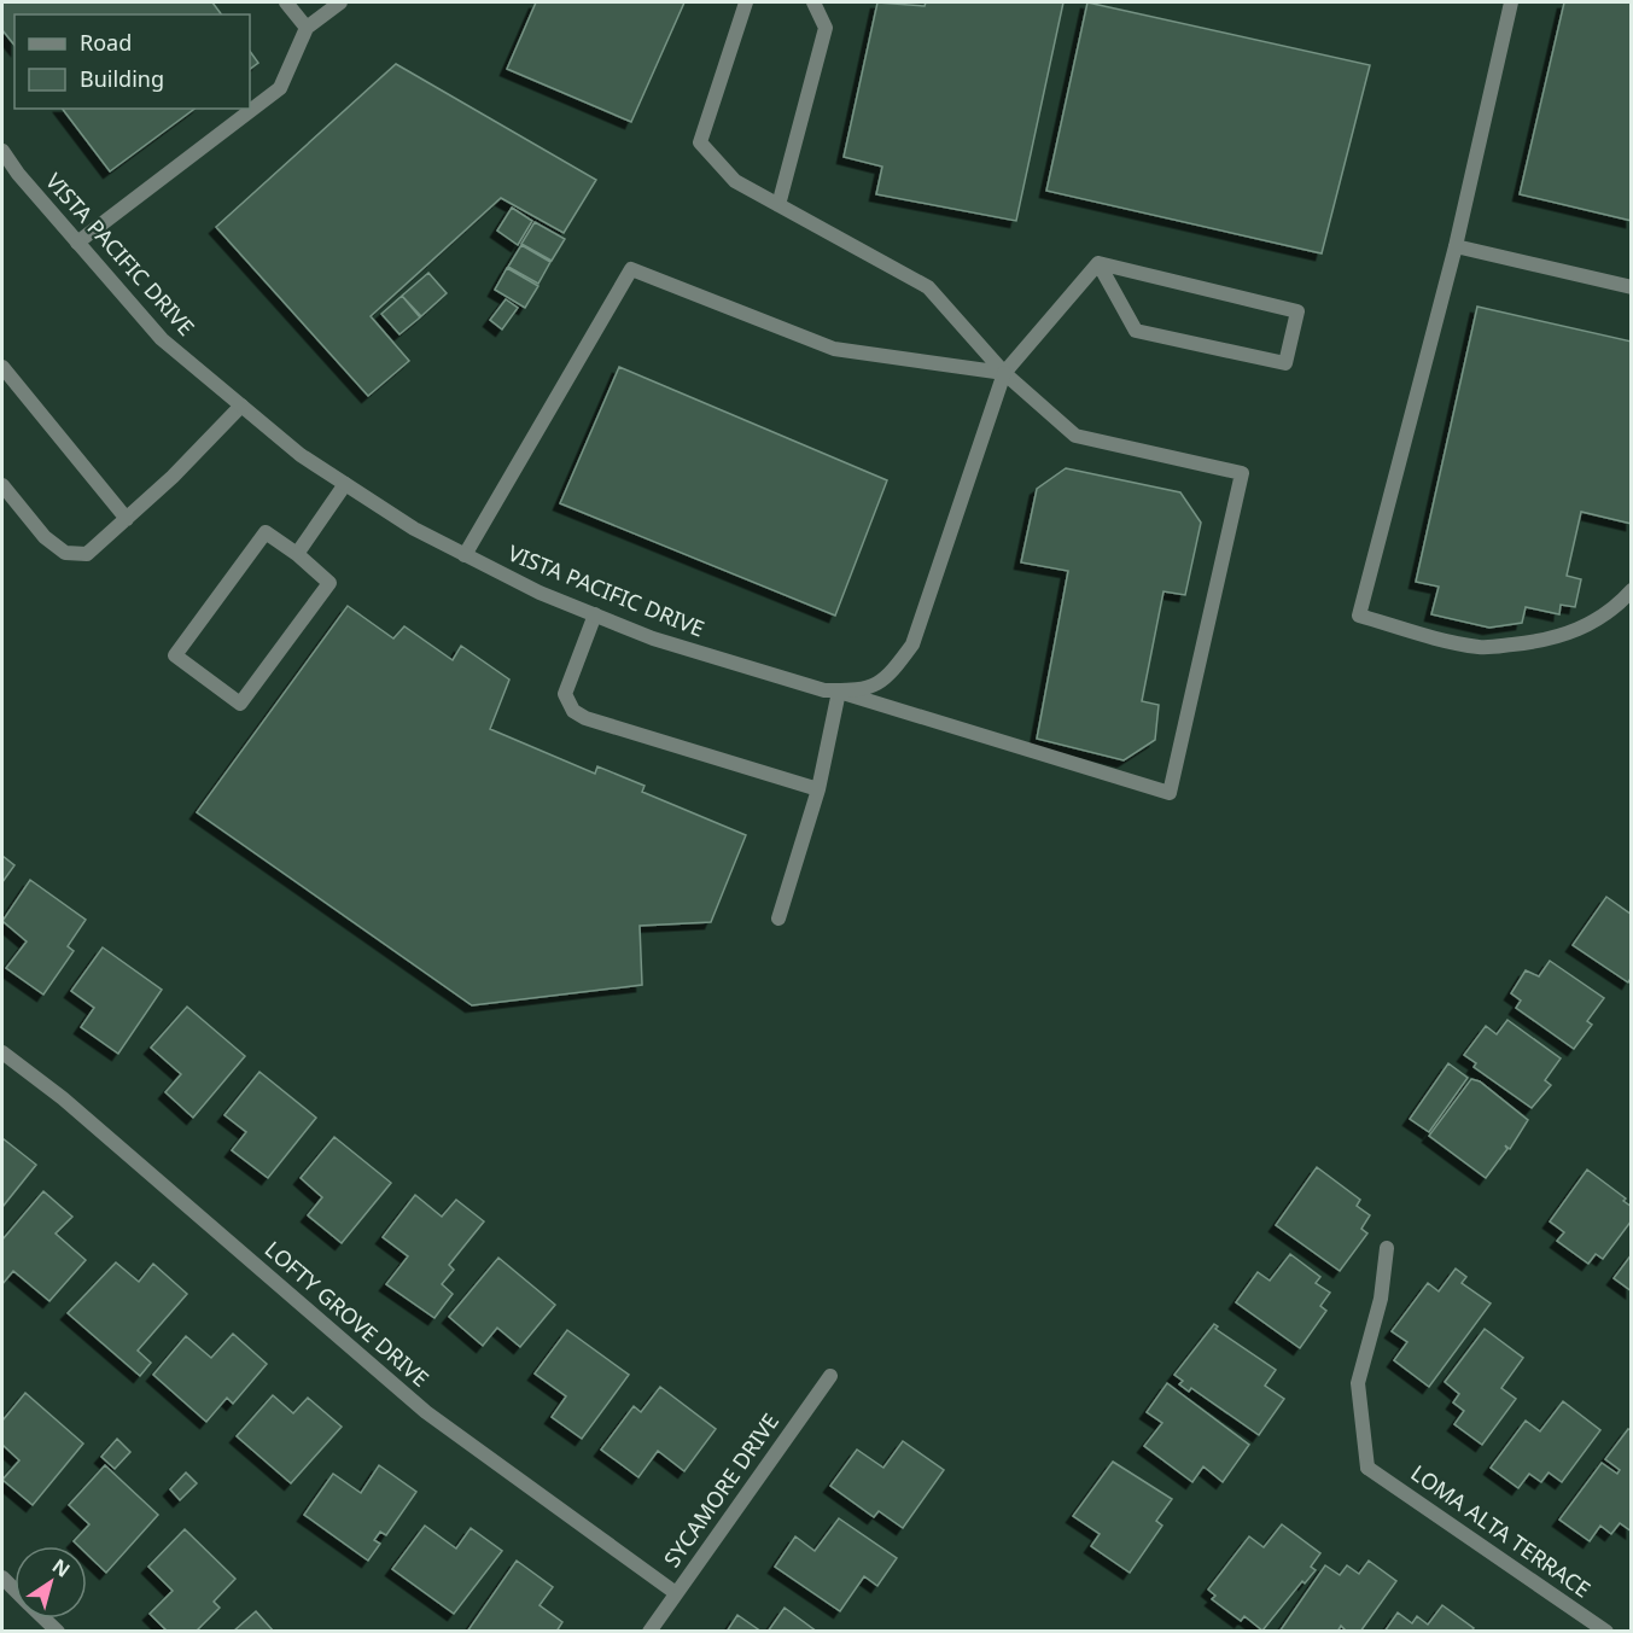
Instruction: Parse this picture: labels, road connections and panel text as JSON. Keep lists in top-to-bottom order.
{
  "streets": {
    "street": [
      "VISTA PACIFIC DRIVE",
      "LOFTY GROVE DRIVE",
      "SYCAMORE DRIVE",
      "LOMA ALTA TERRACE"
    ]
  },
  "crossings": [
    ["LOFTY GROVE DRIVE", "SYCAMORE DRIVE"]
  ],
  "legend": ["Road", "Building"],
  "north": "top right"
}
